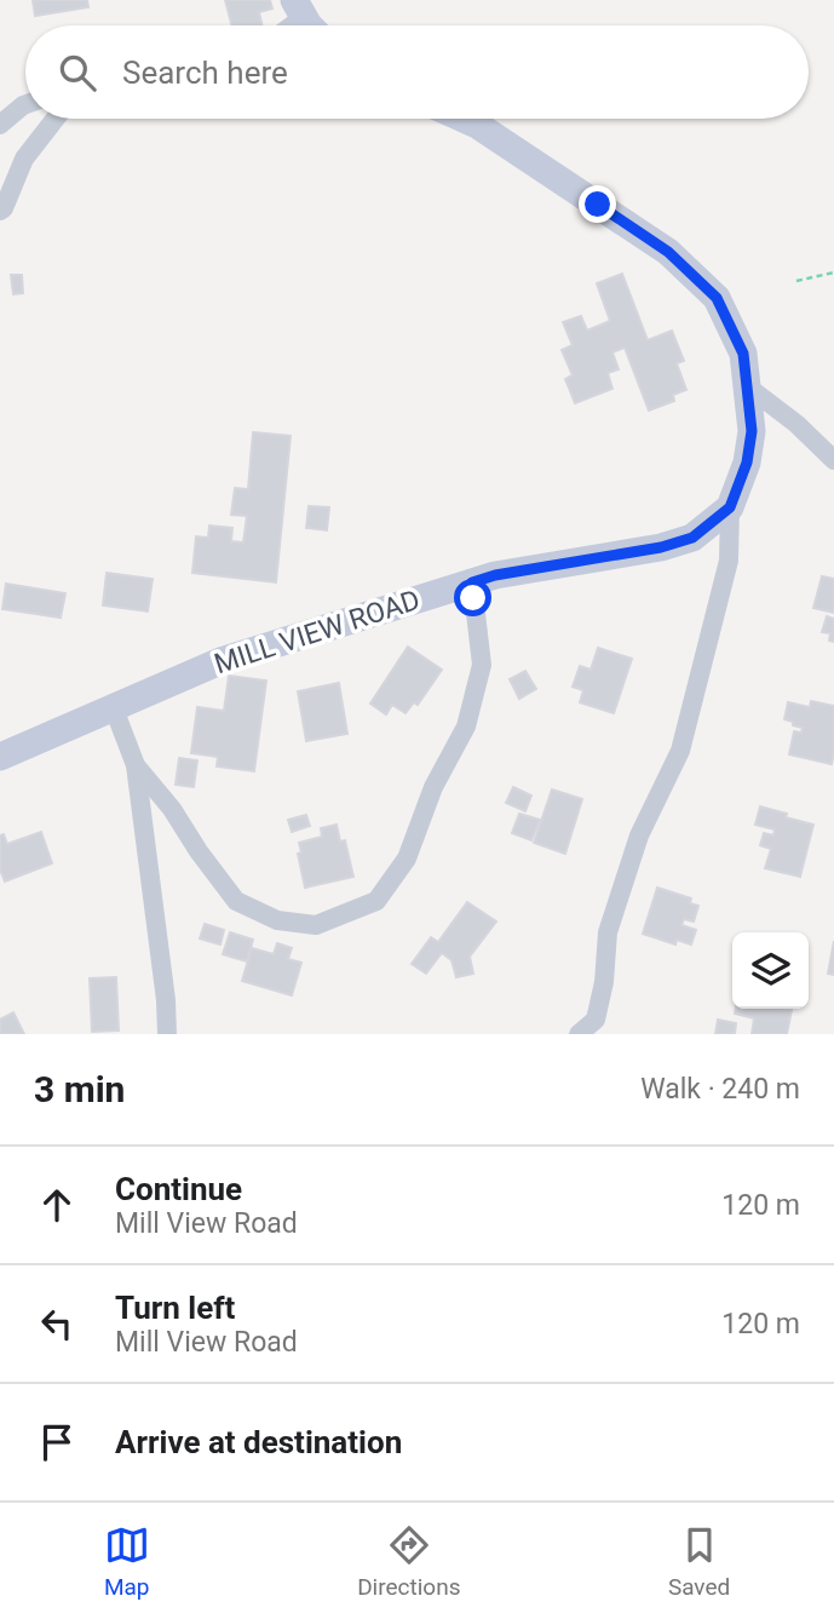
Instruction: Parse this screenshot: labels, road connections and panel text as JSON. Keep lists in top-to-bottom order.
{
  "streets": {
    "street": ["MILL VIEW ROAD"]
  },
  "page": {
    "search": "Search here",
    "heading": ["3 min", "Walk · 240 m"],
    "list": [
      ["Continue", "Mill View Road", "120 m"],
      ["Turn left", "Mill View Road", "120 m"],
      "Arrive at destination"
    ],
    "nav": ["Map", "Directions", "Saved"]
  }
}
